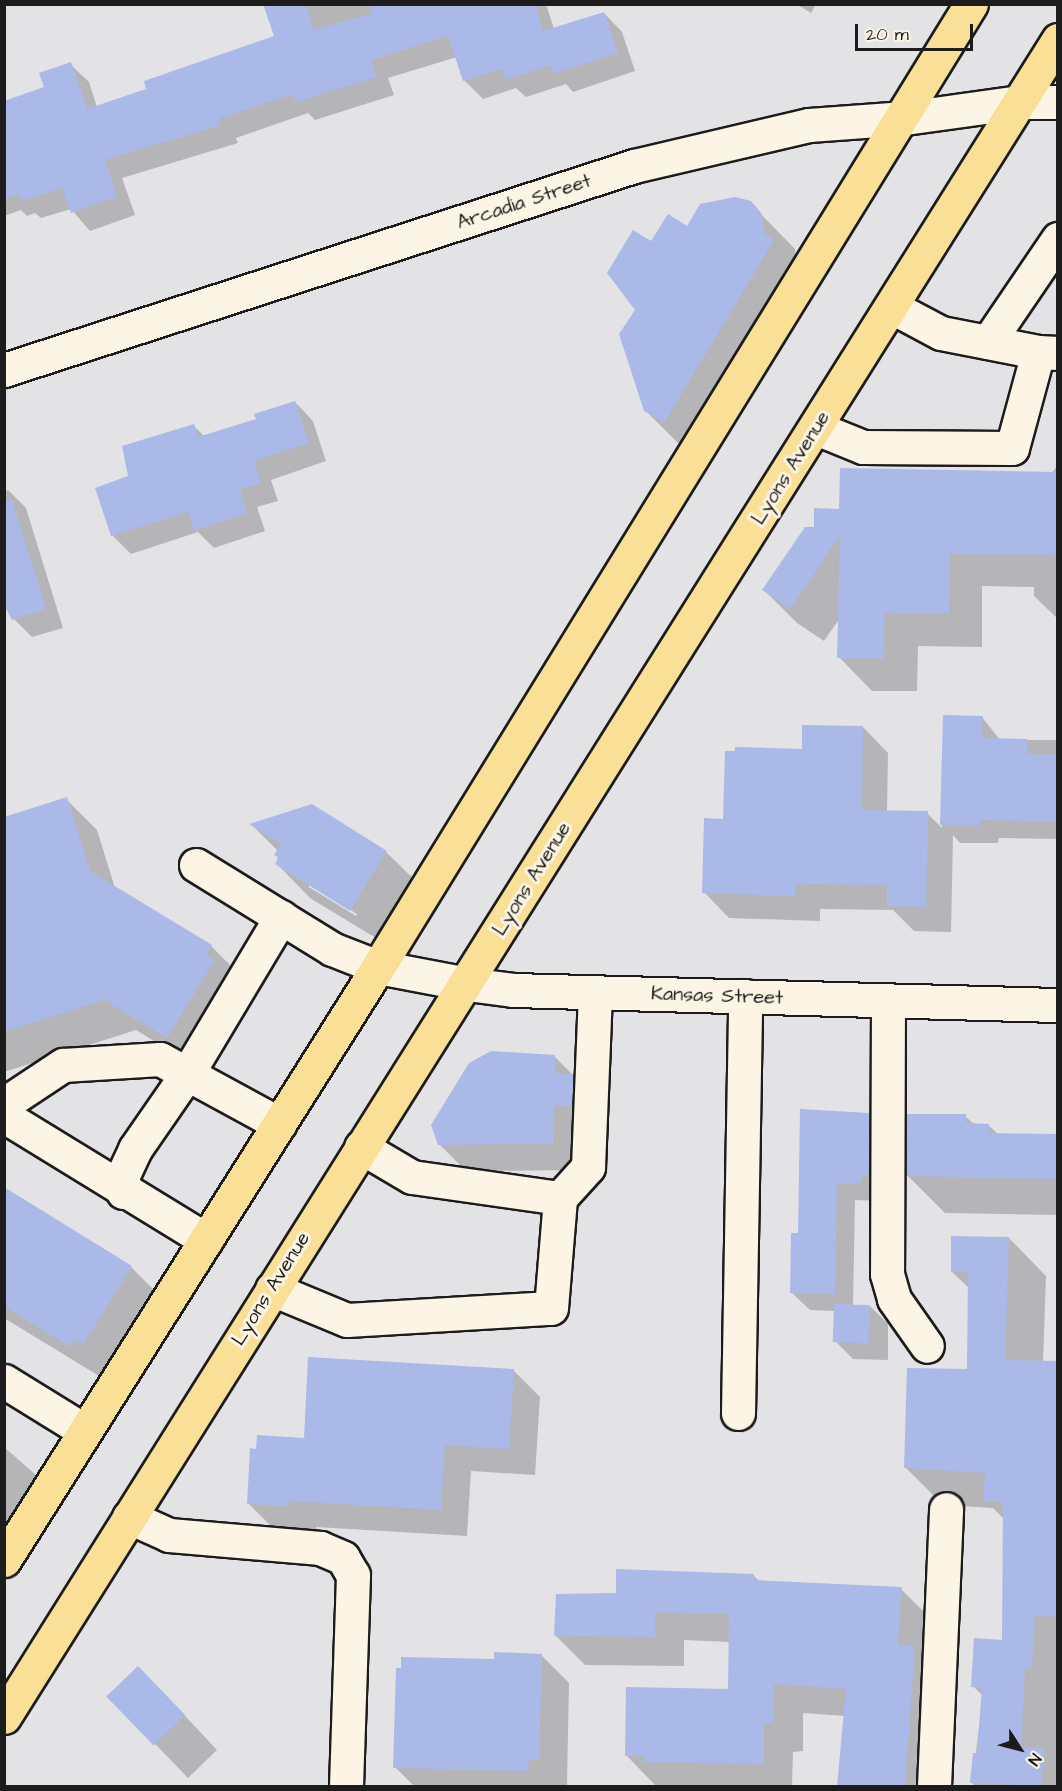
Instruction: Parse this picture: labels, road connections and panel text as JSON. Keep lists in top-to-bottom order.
{
  "streets": {
    "main road": ["Lyons Avenue"],
    "street": ["Arcadia Street", "Kansas Street"]
  },
  "crossings": [
    ["Arcadia Street", "Lyons Avenue"],
    ["Lyons Avenue", "Kansas Street"]
  ],
  "scale_bar": "20 m",
  "north": "bottom right"
}
